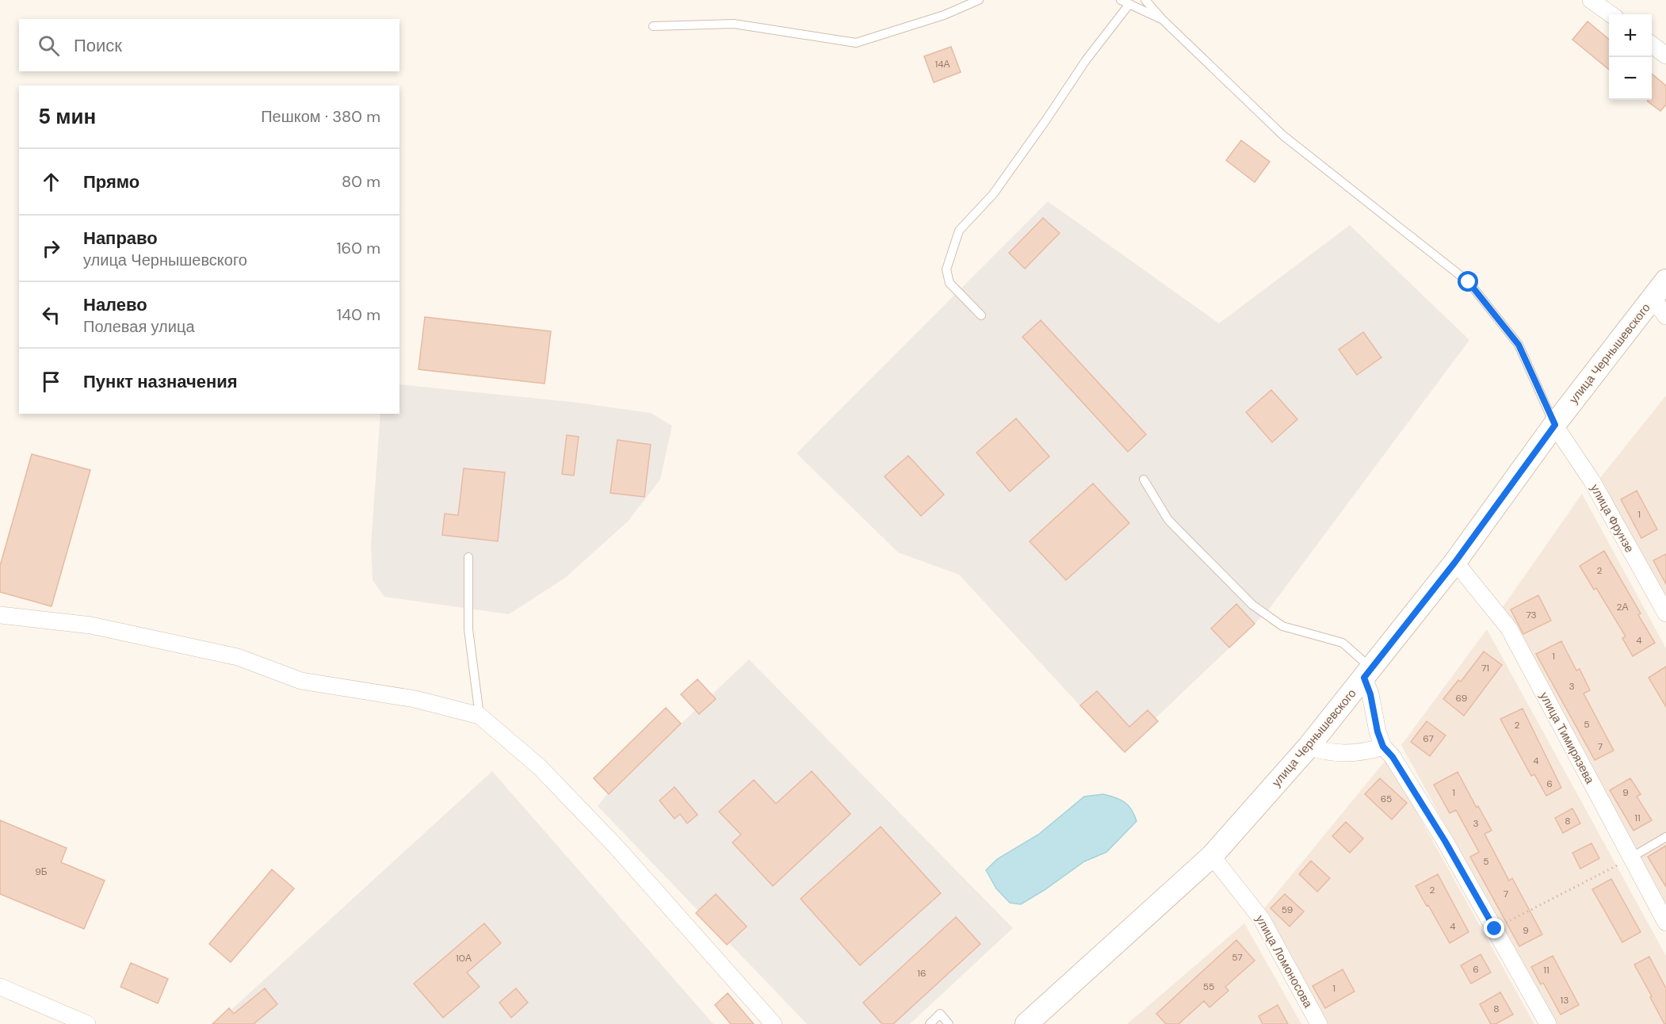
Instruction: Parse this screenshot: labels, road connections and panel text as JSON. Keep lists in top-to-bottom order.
{
  "streets": {
    "main road": ["улица Чернышевского"],
    "street": ["улица Фрунзе", "улица Тимирязева", "улица Ломоносова"]
  },
  "crossings": [
    ["улица Чернышевского", "улица Фрунзе"],
    ["улица Чернышевского", "улица Тимирязева"],
    ["улица Чернышевского", "улица Ломоносова"]
  ],
  "house_numbers": [
    "14А",
    "1",
    "2",
    "2А",
    "73",
    "4",
    "1",
    "71",
    "3",
    "69",
    "5",
    "2",
    "67",
    "7",
    "4",
    "6",
    "1",
    "9",
    "65",
    "11",
    "8",
    "3",
    "5",
    "9Б",
    "2",
    "7",
    "59",
    "4",
    "9",
    "57",
    "10А",
    "6",
    "11",
    "16",
    "55",
    "1",
    "13",
    "8"
  ],
  "page": {
    "map_buttons": ["+", "−"],
    "search": "Поиск",
    "heading": ["5 мин", "Пешком · 380 m"],
    "list": [
      ["Прямо", "80 m"],
      ["Направо", "улица Чернышевского", "160 m"],
      ["Налево", "Полевая улица", "140 m"],
      "Пункт назначения"
    ]
  }
}
